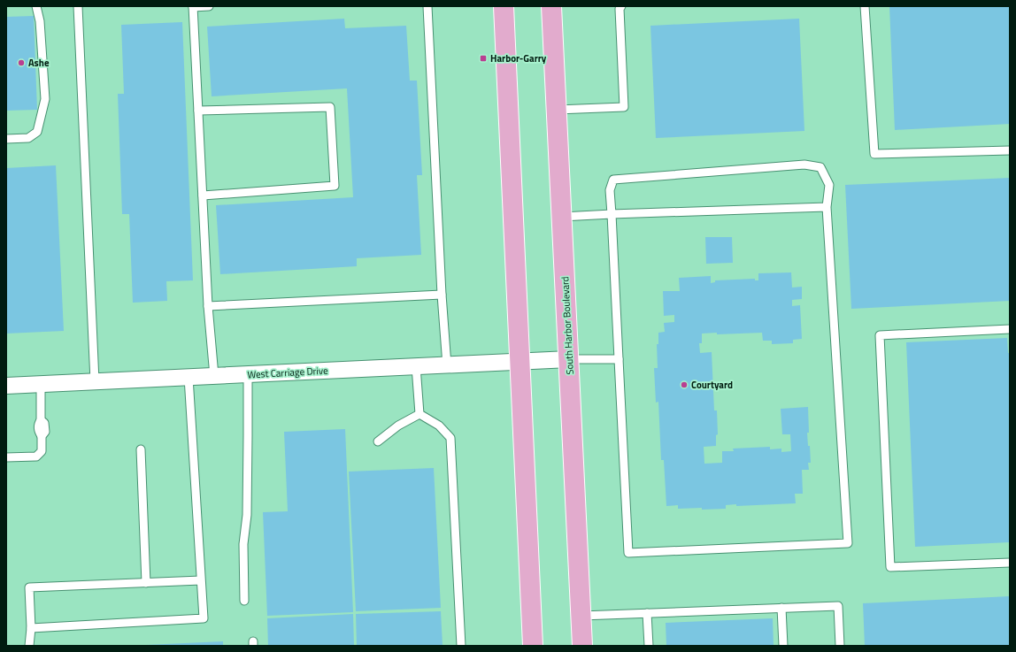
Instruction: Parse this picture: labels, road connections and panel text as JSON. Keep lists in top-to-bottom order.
{
  "streets": {
    "main road": ["South Harbor Boulevard"],
    "street": ["West Carriage Drive"]
  },
  "crossings": [
    ["South Harbor Boulevard", "West Carriage Drive"]
  ],
  "places": {
    "transit": ["Harbor-Garry"],
    "other": ["Ashe", "Courtyard"]
  }
}
